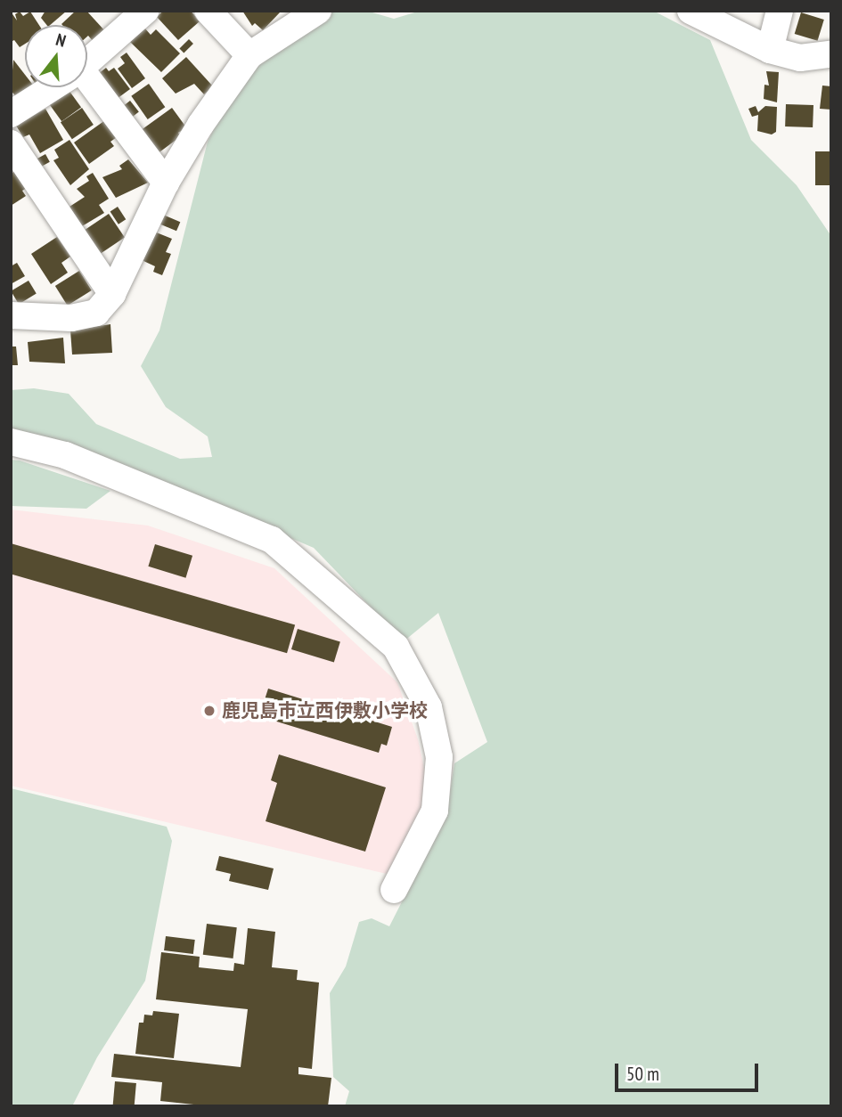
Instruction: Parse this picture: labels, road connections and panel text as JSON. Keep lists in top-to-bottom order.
{
  "places": ["鹿児島市立西伊敷小学校"],
  "scale_bar": "50 m",
  "north": "top"
}
